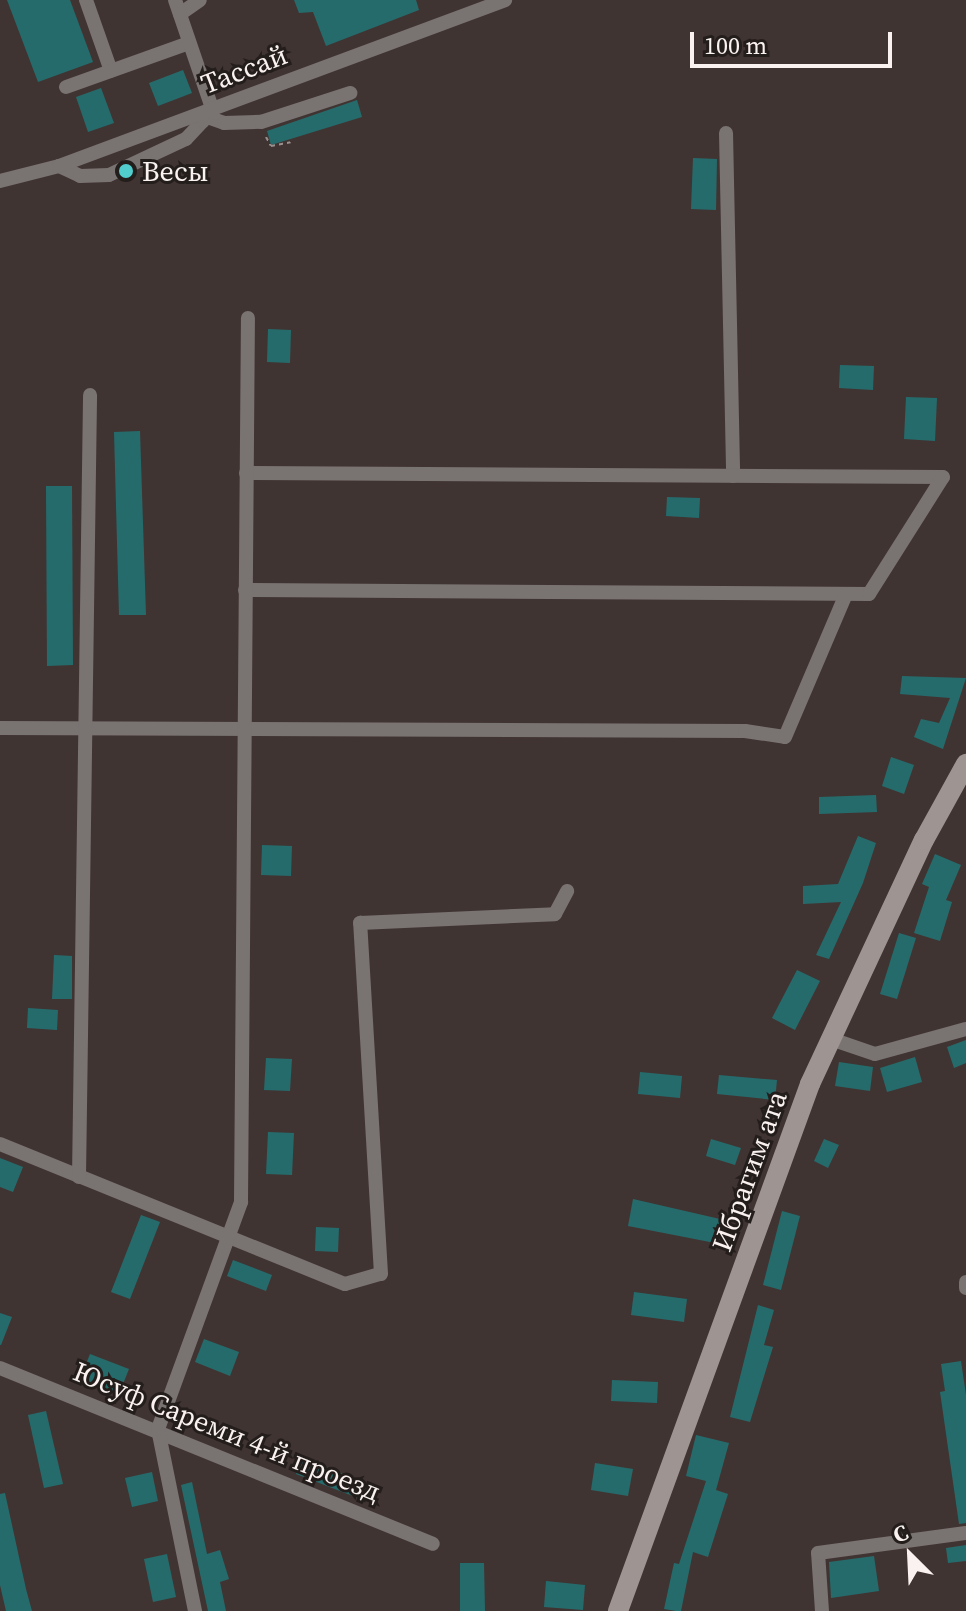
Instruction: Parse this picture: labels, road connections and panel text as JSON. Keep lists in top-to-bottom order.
{
  "streets": {
    "street": ["Тассай", "Ибрагим ата", "Юсуф Сареми 4-й проезд"]
  },
  "places": ["Весы"],
  "scale_bar": "100 m",
  "north": "top left"
}
